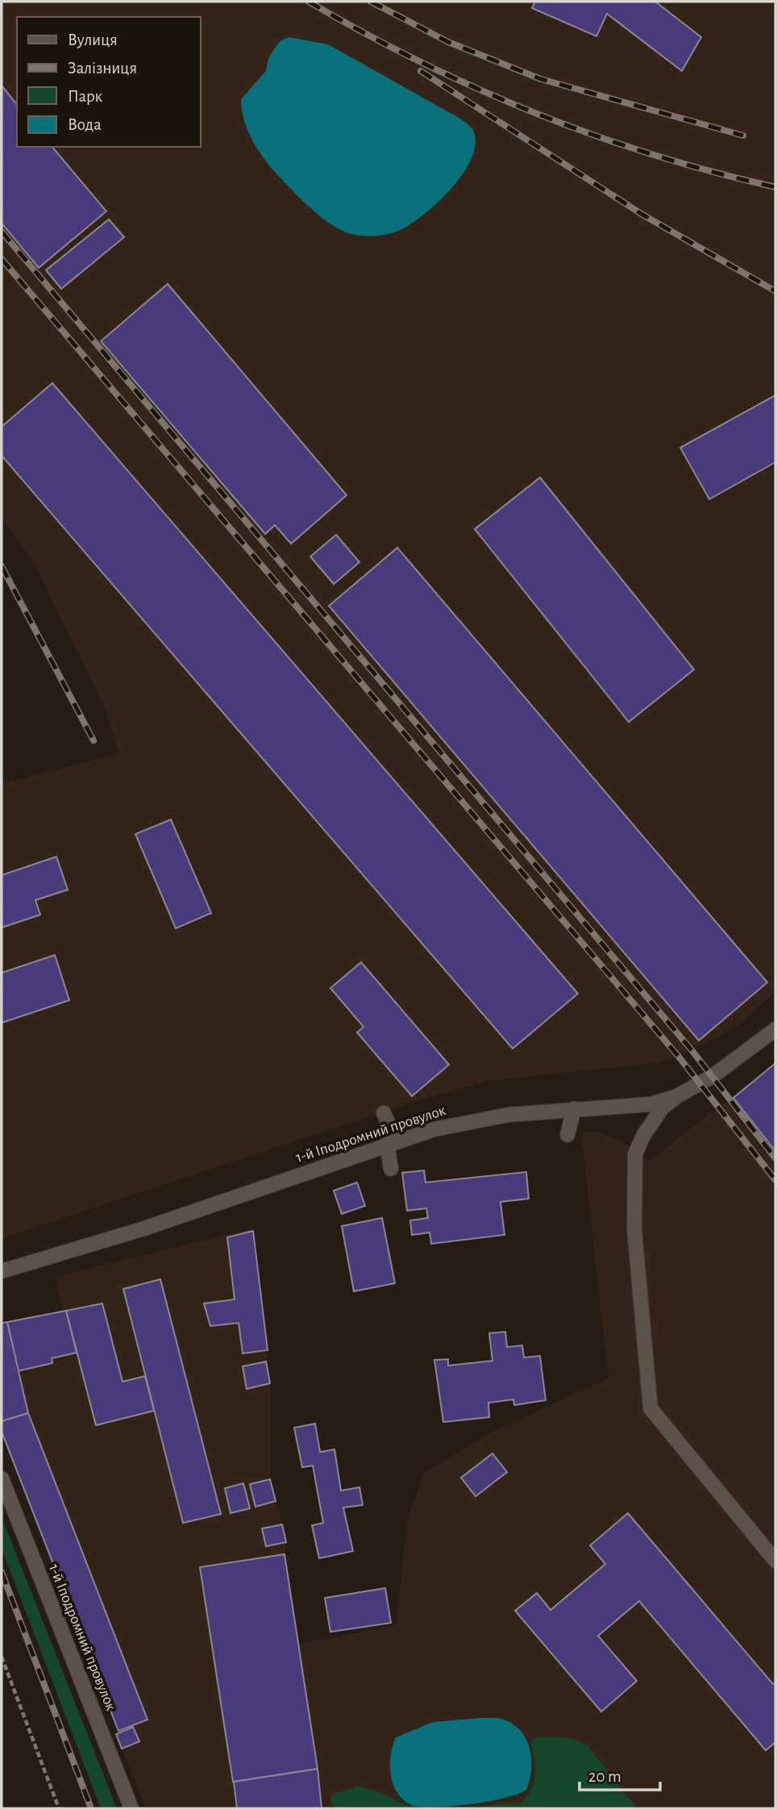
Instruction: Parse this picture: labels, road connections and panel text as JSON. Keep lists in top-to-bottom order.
{
  "streets": {
    "street": ["1-й Іподромний провулок"]
  },
  "legend": [
    "Вулиця",
    "Залізниця",
    "Парк",
    "Вода"
  ],
  "scale_bar": "20 m"
}
